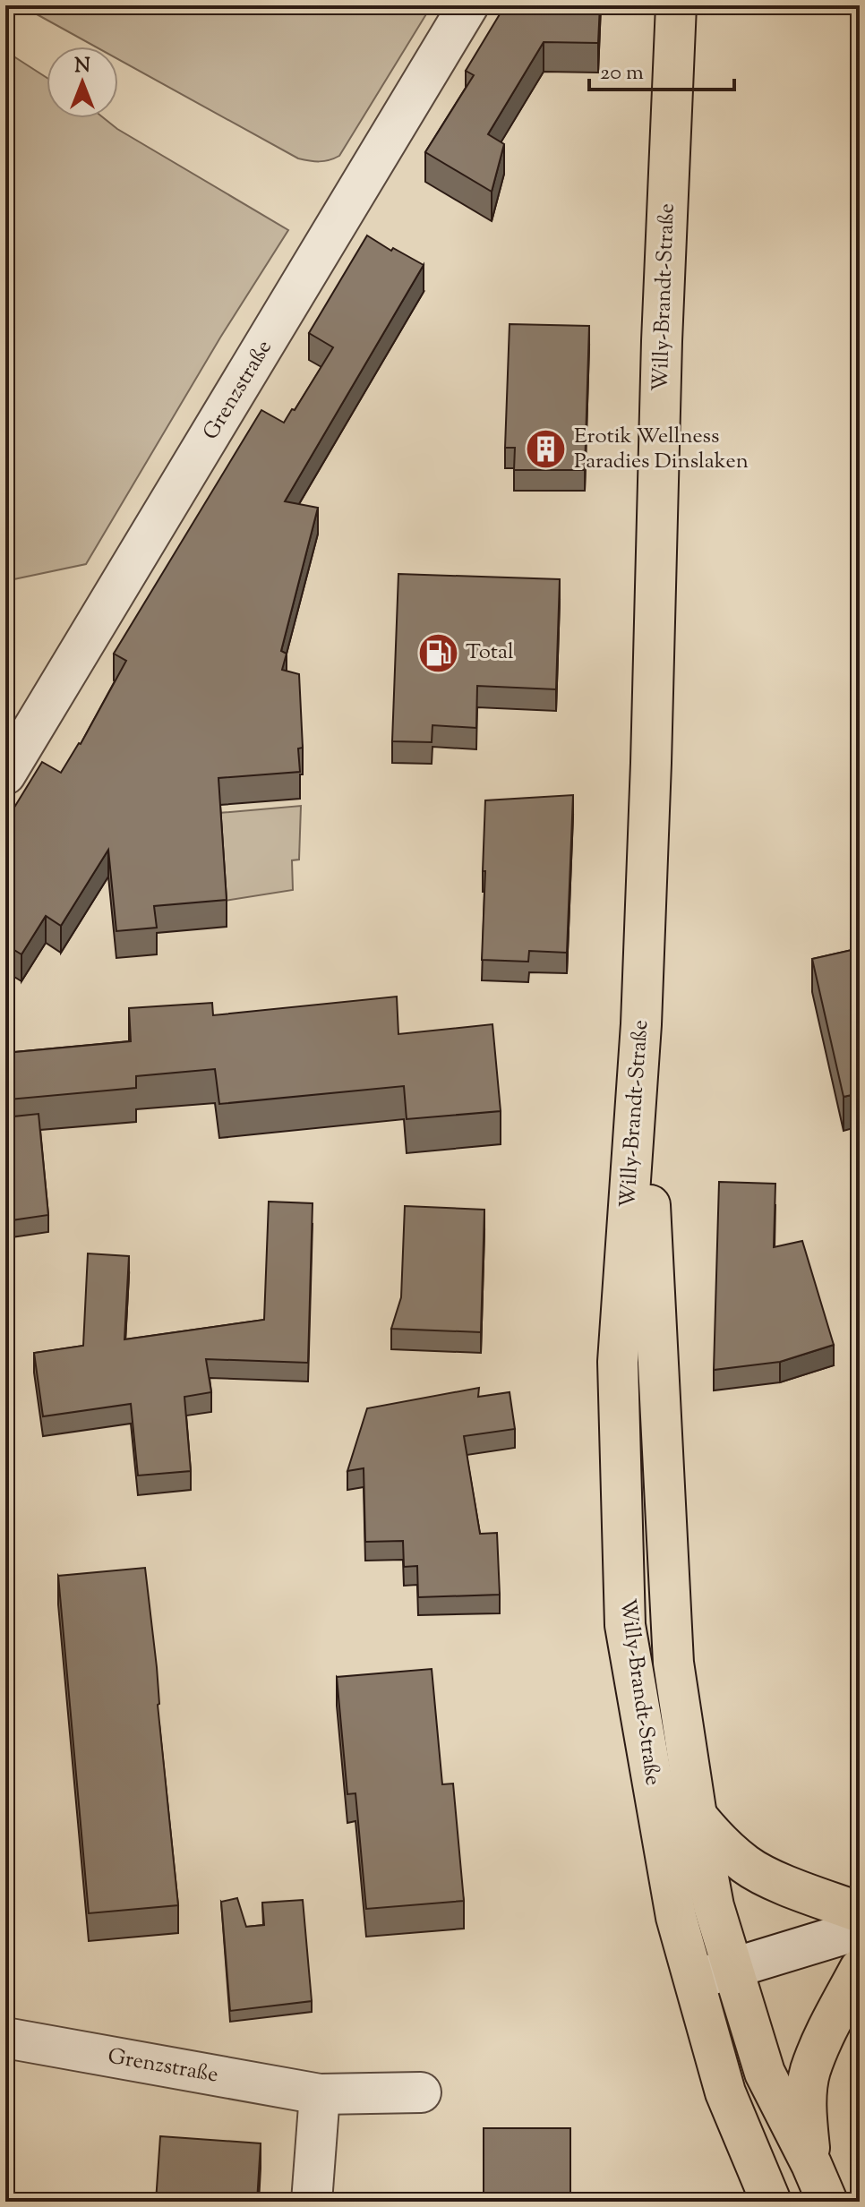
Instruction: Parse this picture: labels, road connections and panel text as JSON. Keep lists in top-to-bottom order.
{
  "streets": {
    "main road": ["Willy-Brandt-Straße"],
    "street": ["Grenzstraße"]
  },
  "places": {
    "building": ["Erotik Wellness Paradies Dinslaken"],
    "fuel station": ["Total"]
  },
  "scale_bar": "20 m",
  "north": "top"
}
